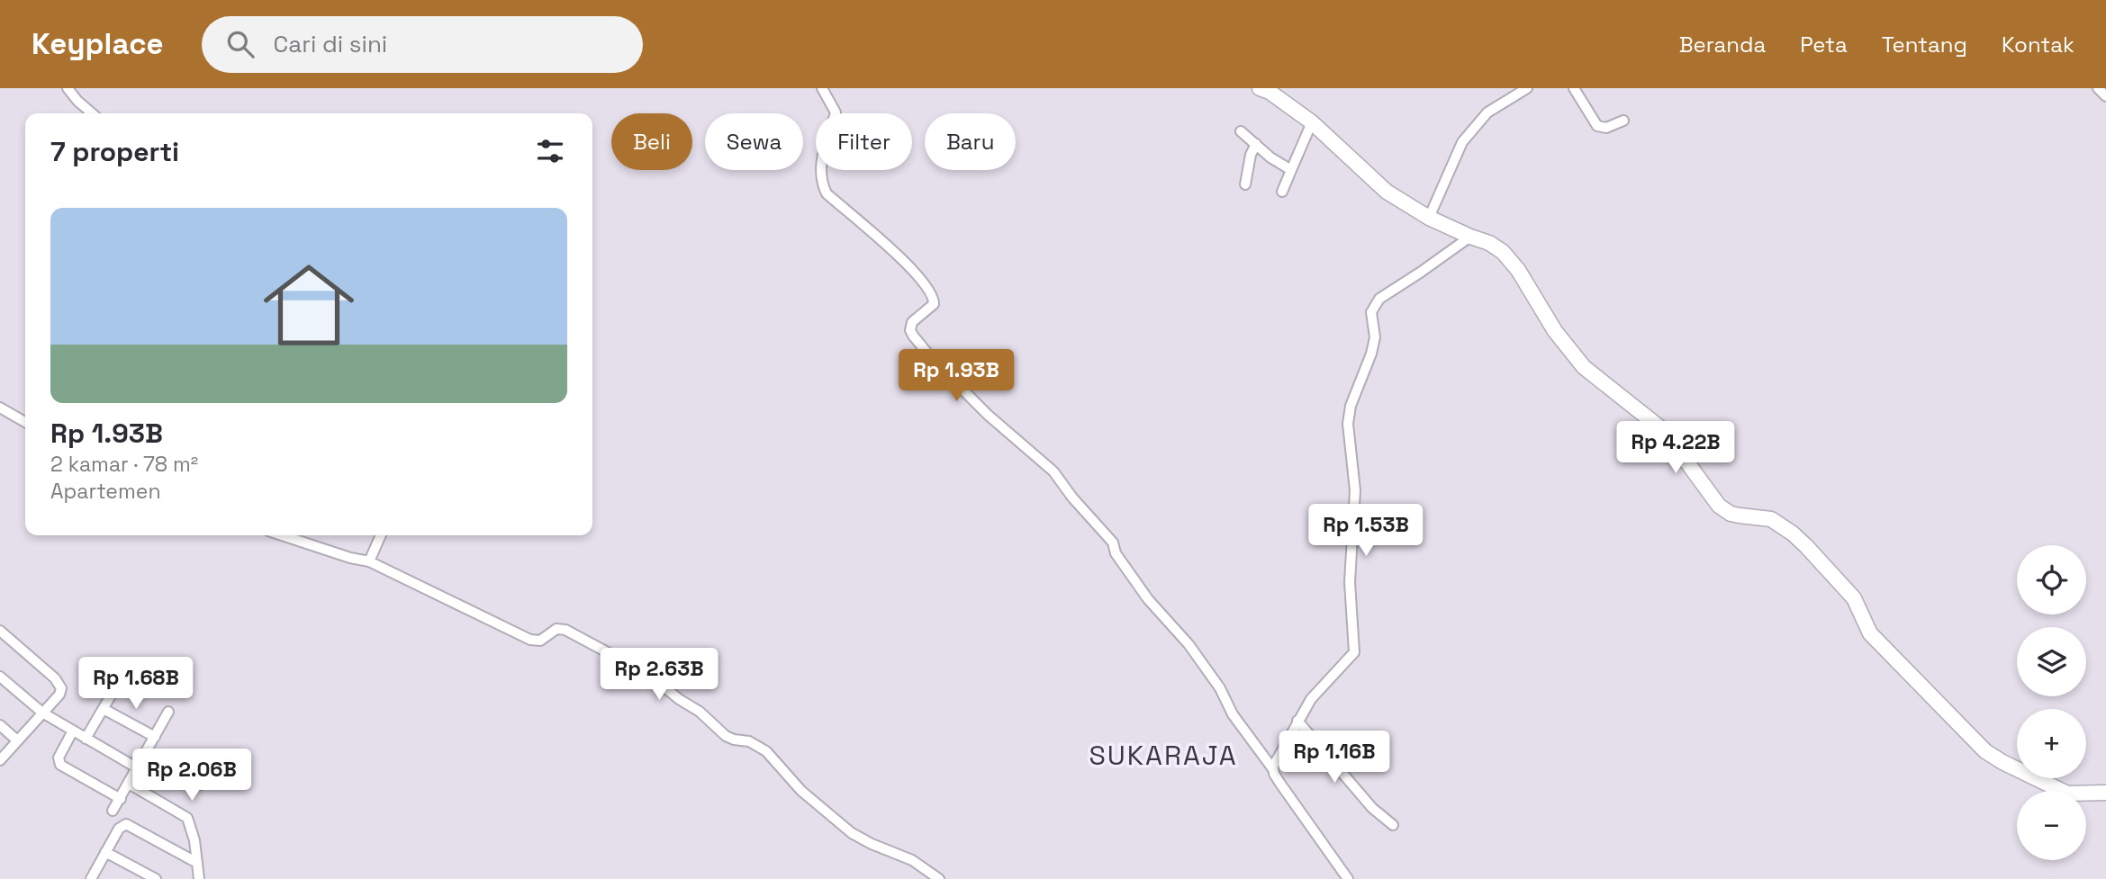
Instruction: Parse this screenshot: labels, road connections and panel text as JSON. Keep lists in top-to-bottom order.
{
  "districts": ["SUKARAJA"],
  "page": {
    "header": "Keyplace",
    "search": "Cari di sini",
    "nav": [
      "Beranda",
      "Peta",
      "Tentang",
      "Kontak"
    ],
    "chip": [
      "Beli",
      "Sewa",
      "Filter",
      "Baru"
    ],
    "heading": "7 properti",
    "list": [
      {
        "name": "Rp 1.93B",
        "note": "2 kamar · 78 m² · Apartemen"
      }
    ],
    "price": [
      "Rp 1.93B",
      "Rp 4.22B",
      "Rp 1.53B",
      "Rp 2.63B",
      "Rp 1.68B",
      "Rp 1.16B",
      "Rp 2.06B"
    ],
    "map_buttons": ["+", "−"]
  }
}
